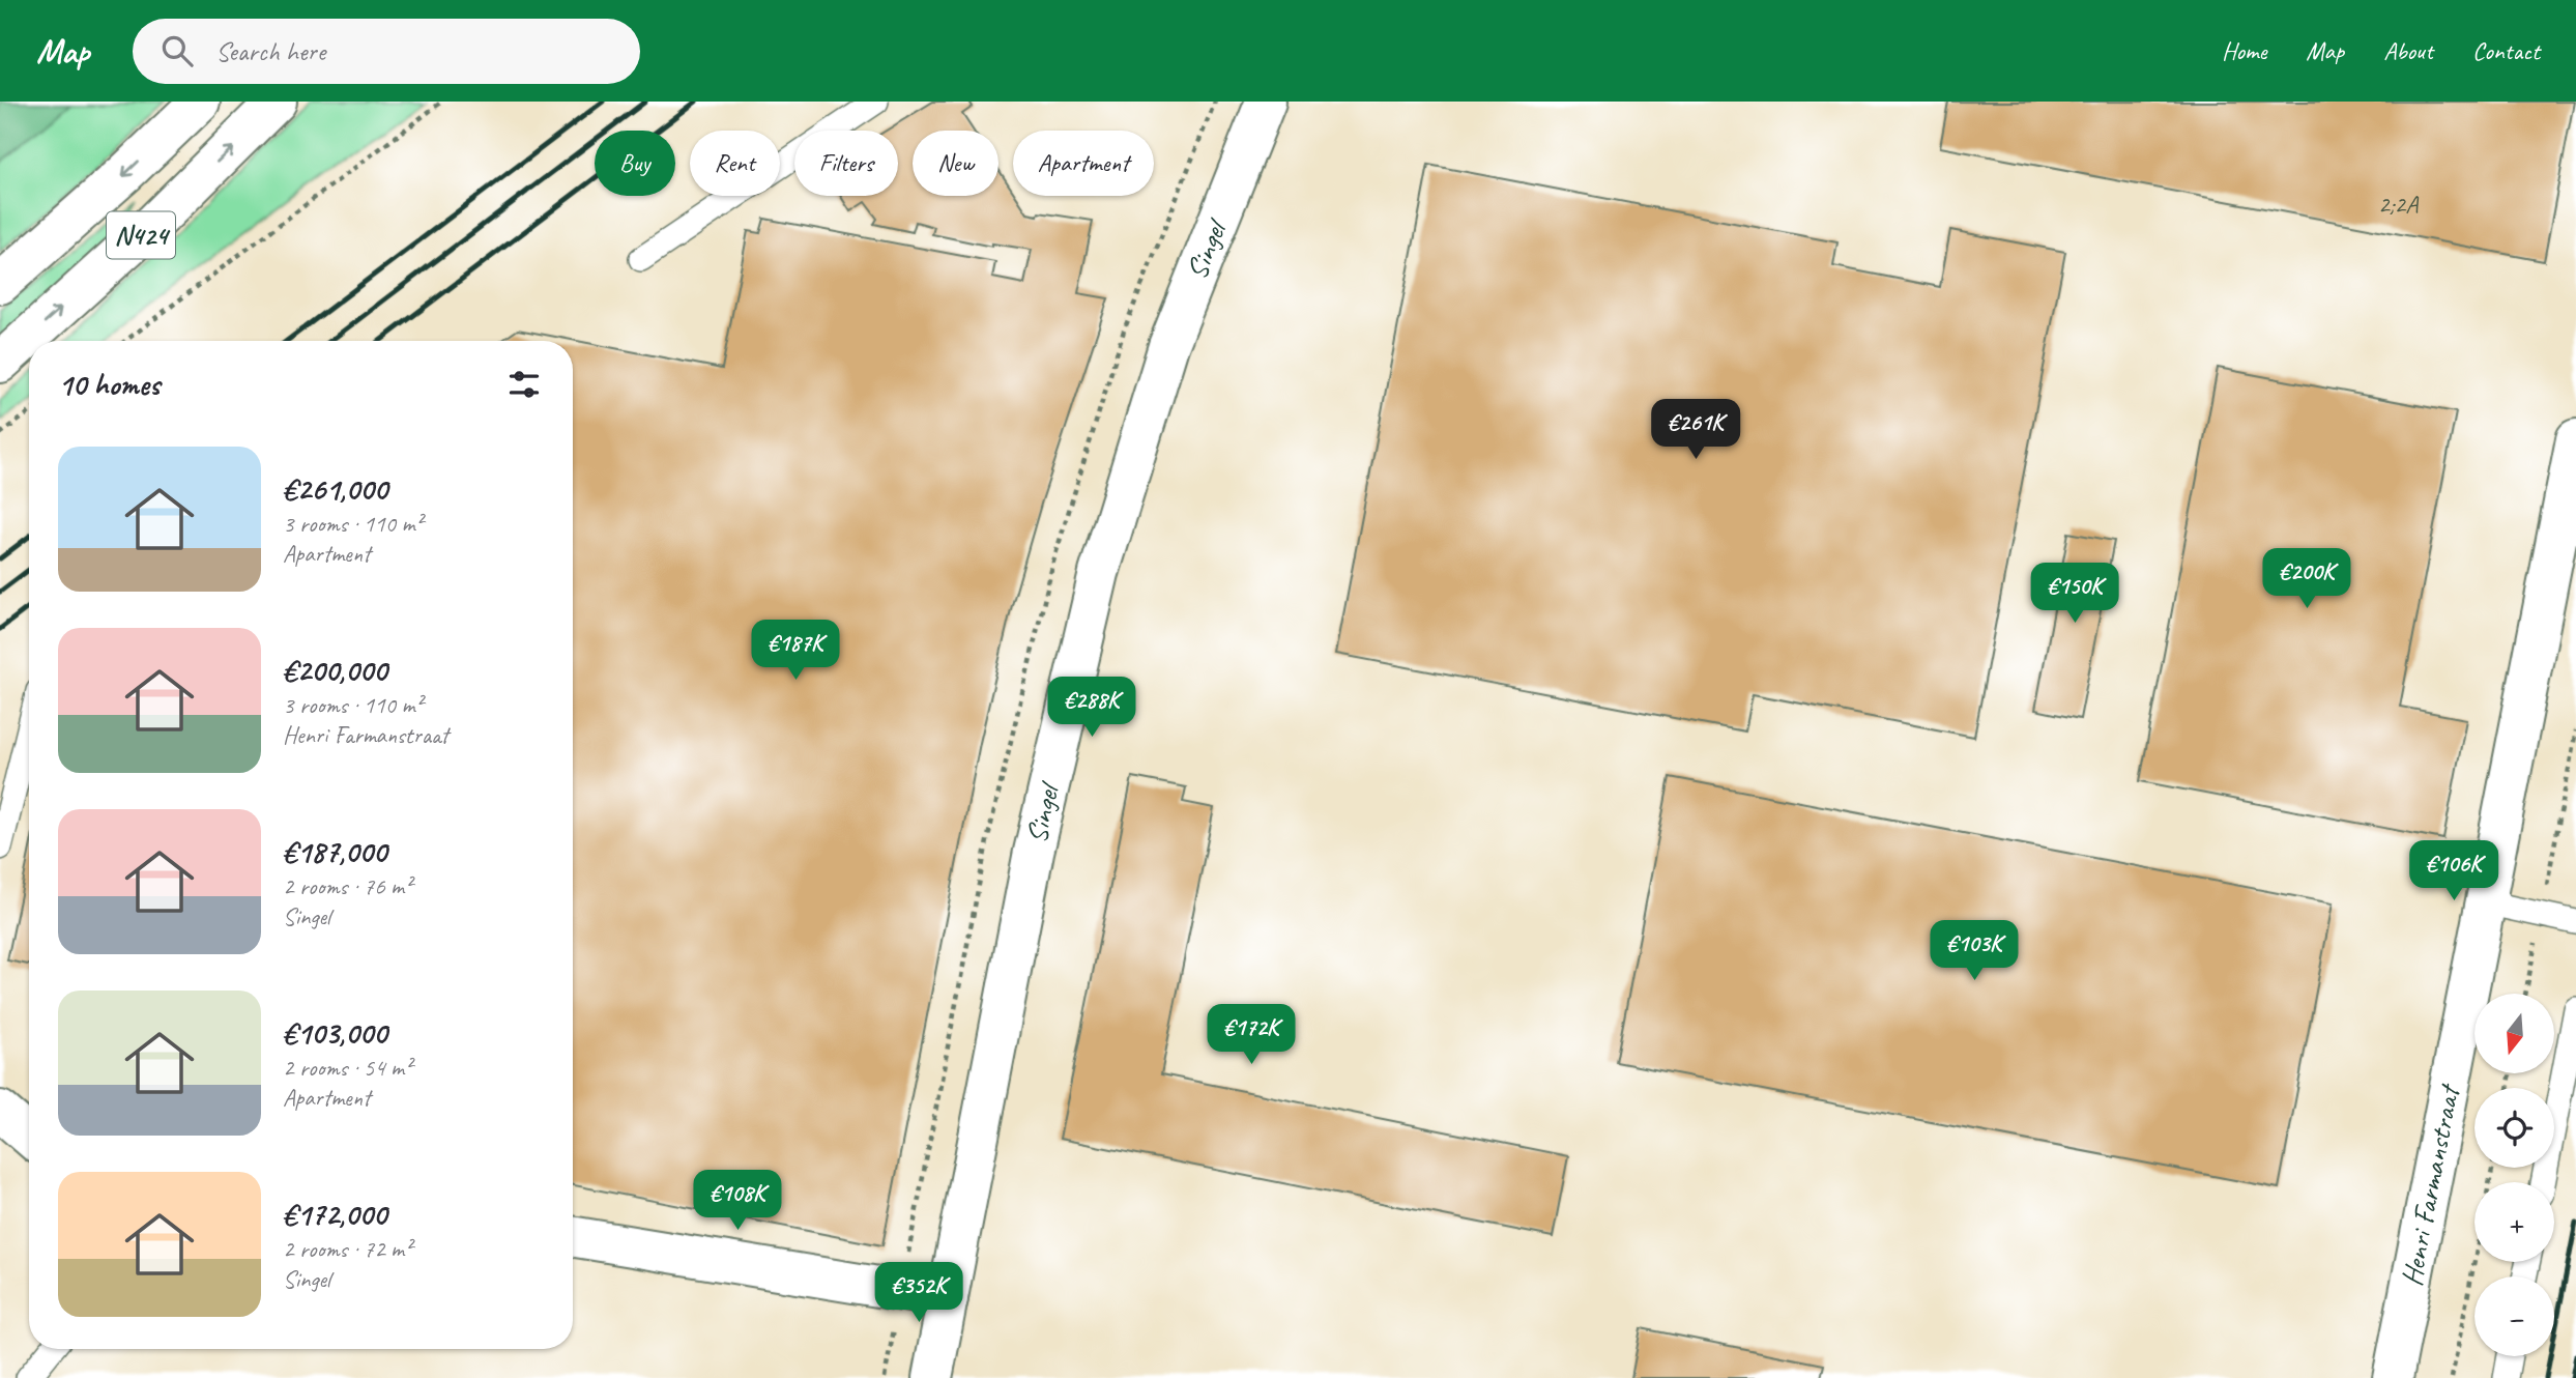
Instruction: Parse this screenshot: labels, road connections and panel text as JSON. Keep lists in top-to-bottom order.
{
  "streets": {
    "main road": ["N424", "Singel", "Henri Farmanstraat"]
  },
  "house_numbers": ["2;2A"],
  "north": "bottom",
  "page": {
    "header": "Map",
    "search": "Search here",
    "nav": [
      "Home",
      "Map",
      "About",
      "Contact"
    ],
    "chip": [
      "Buy",
      "Rent",
      "Filters",
      "New",
      "Apartment"
    ],
    "heading": "10 homes",
    "price": [
      "€261K",
      "€200K",
      "€150K",
      "€187K",
      "€288K",
      "€106K",
      "€103K",
      "€172K",
      "€108K",
      "€352K"
    ],
    "list": [
      {
        "name": "€261,000",
        "note": "3 rooms · 110 m² · Apartment"
      },
      {
        "name": "€200,000",
        "note": "3 rooms · 110 m² · Henri Farmanstraat"
      },
      {
        "name": "€187,000",
        "note": "2 rooms · 76 m² · Singel"
      },
      {
        "name": "€103,000",
        "note": "2 rooms · 54 m² · Apartment"
      },
      {
        "name": "€172,000",
        "note": "2 rooms · 72 m² · Singel"
      }
    ],
    "map_buttons": ["+", "−"]
  }
}
